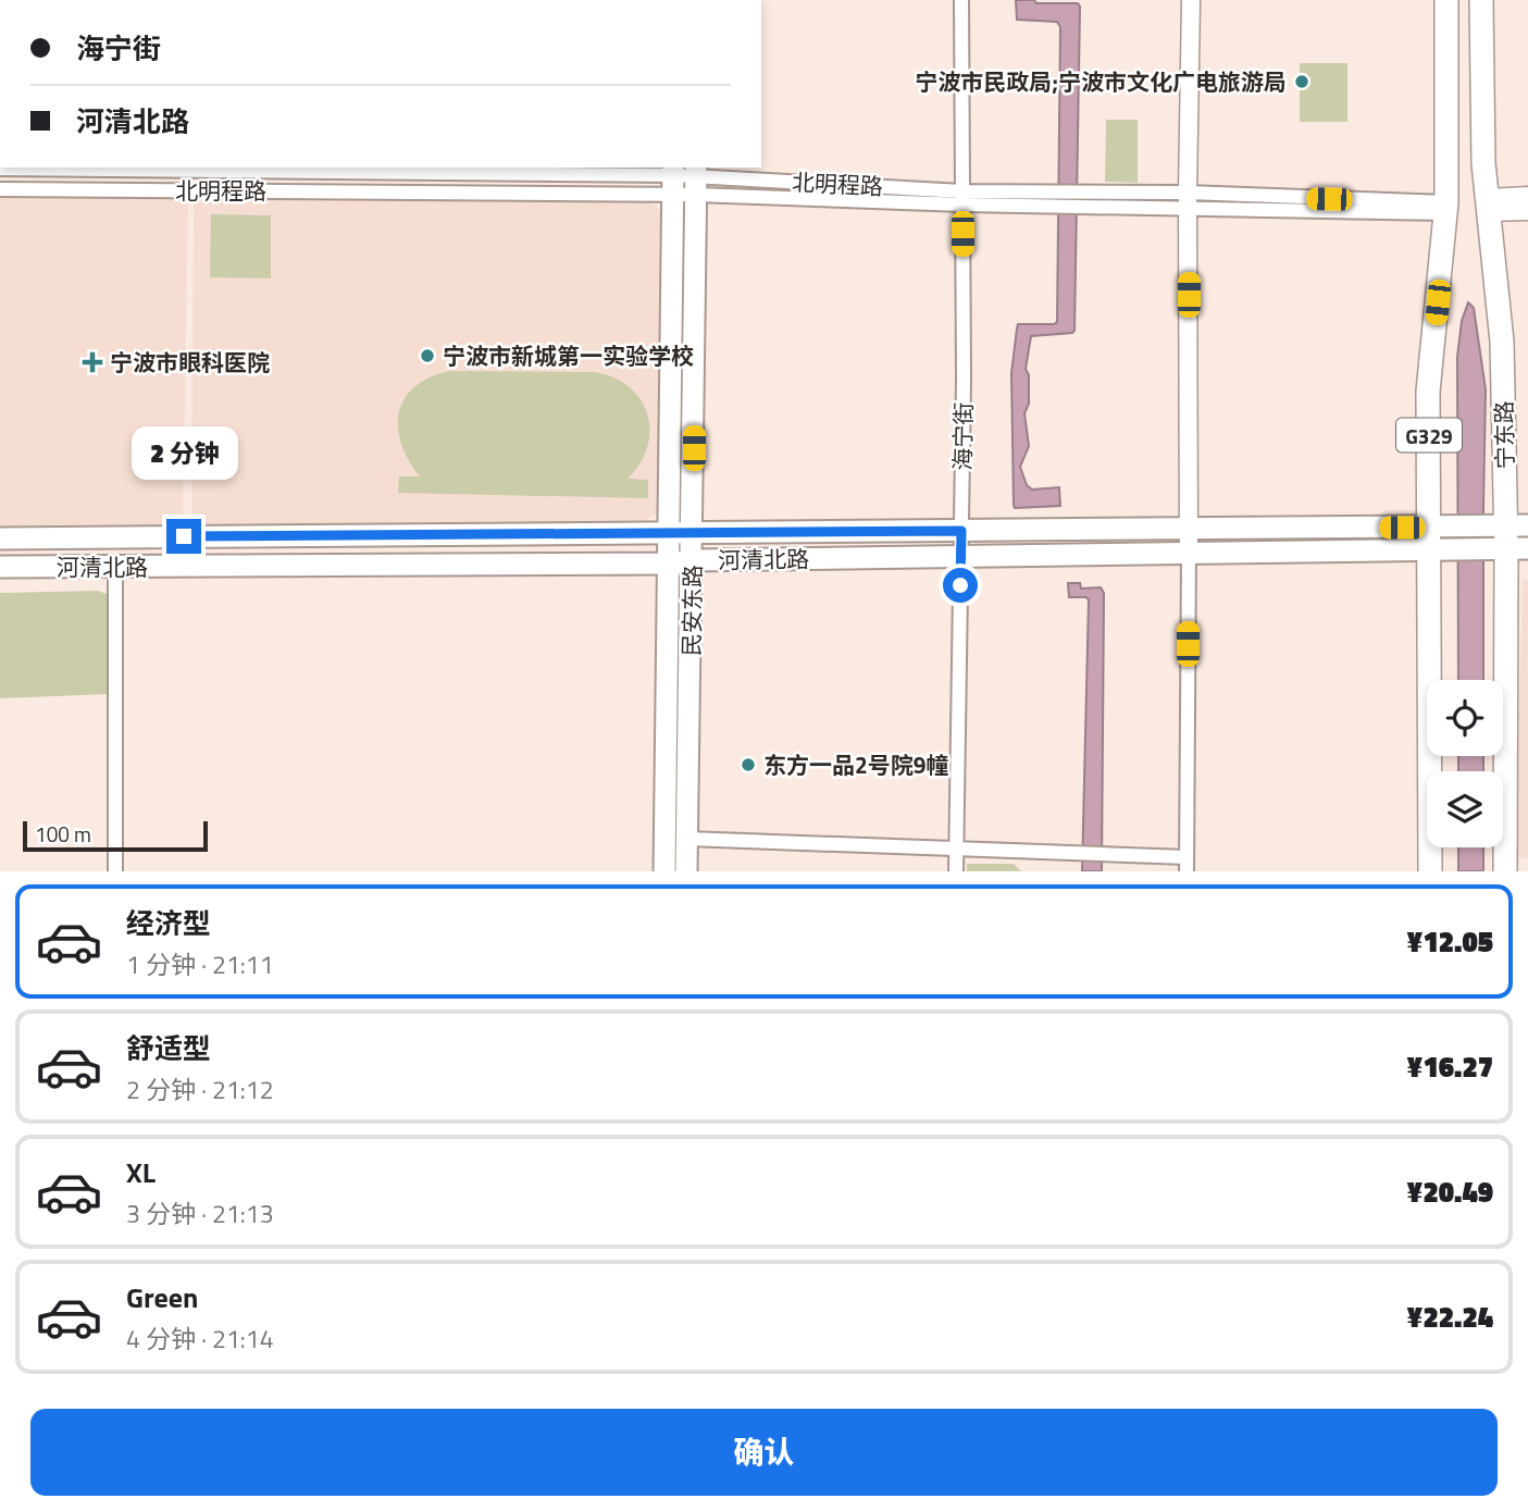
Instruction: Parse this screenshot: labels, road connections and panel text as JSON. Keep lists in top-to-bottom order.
{
  "streets": {
    "main road": [
      "G329",
      "宁东路",
      "河清北路",
      "民安东路"
    ],
    "street": ["北明程路", "海宁街"]
  },
  "crossings": [
    ["北明程路", "G329"],
    ["北明程路", "海宁街"],
    ["北明程路", "民安东路"],
    ["G329", "河清北路"],
    ["宁东路", "河清北路"],
    ["海宁街", "河清北路"],
    ["河清北路", "民安东路"]
  ],
  "places": {
    "other": ["宁波市民政局;宁波市文化广电旅游局", "宁波市新城第一实验学校", "东方一品2号院9幢"],
    "health": ["宁波市眼科医院"]
  },
  "scale_bar": "100 m",
  "page": {
    "banner": ["海宁街", "河清北路"],
    "bubble": "2 分钟",
    "scale": "100 m",
    "list": [
      {
        "name": "经济型",
        "note": "1 分钟 · 21:11",
        "value": "¥12.05"
      },
      {
        "name": "舒适型",
        "note": "2 分钟 · 21:12",
        "value": "¥16.27"
      },
      {
        "name": "XL",
        "note": "3 分钟 · 21:13",
        "value": "¥20.49"
      },
      {
        "name": "Green",
        "note": "4 分钟 · 21:14",
        "value": "¥22.24"
      }
    ],
    "buttons": "确认"
  }
}
